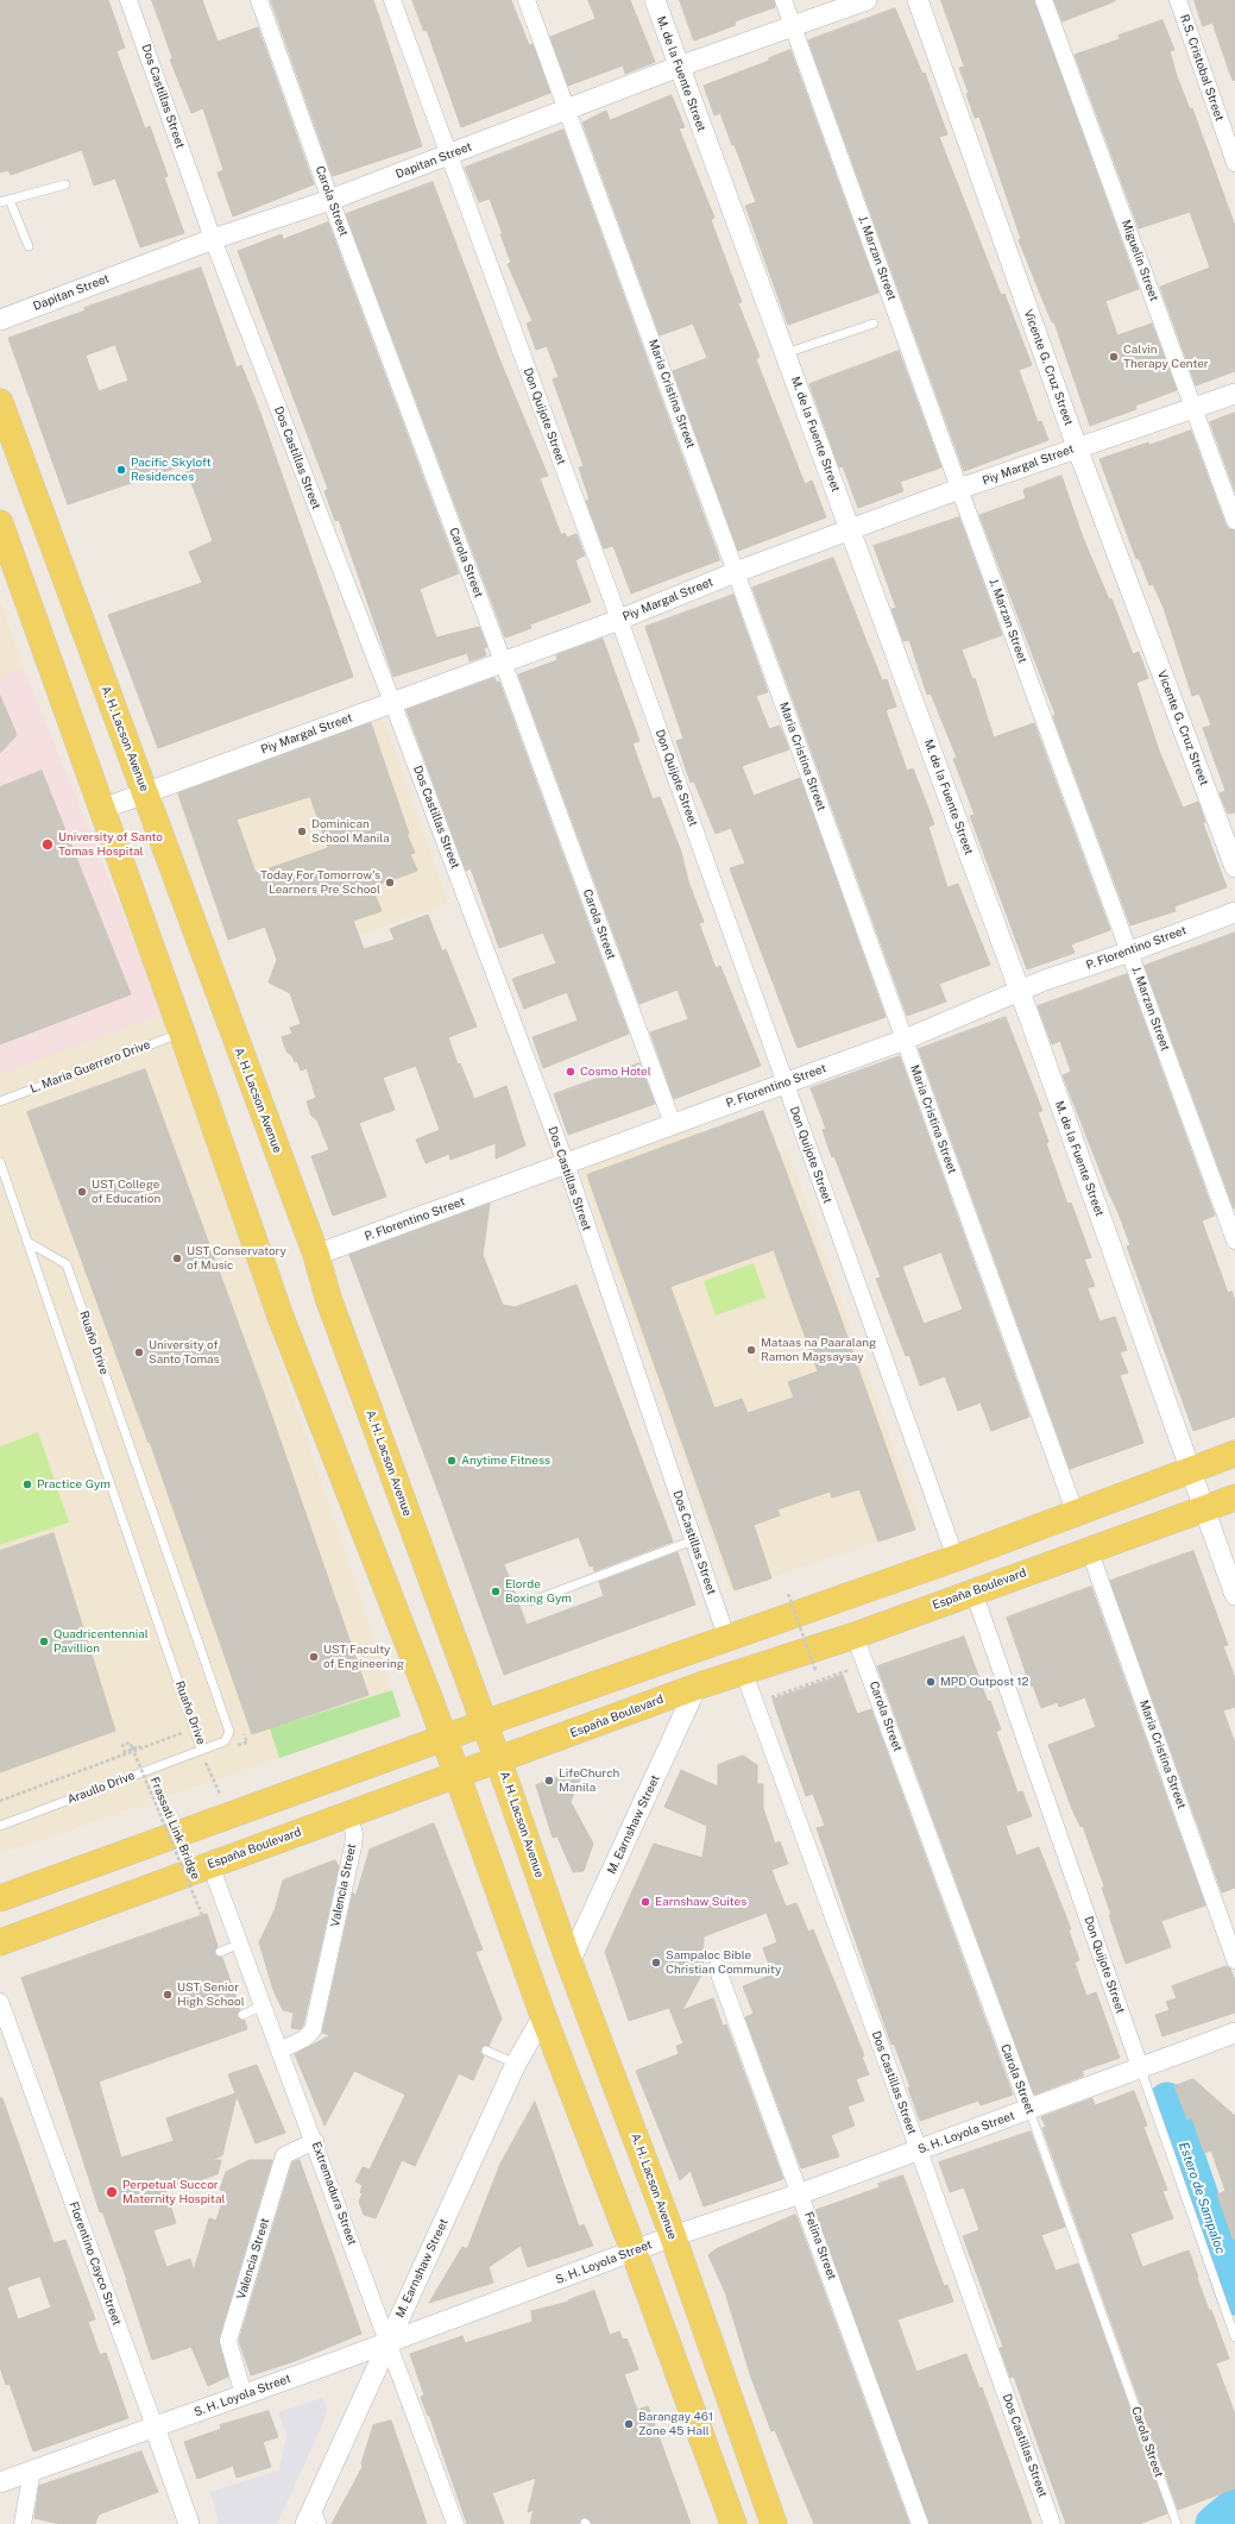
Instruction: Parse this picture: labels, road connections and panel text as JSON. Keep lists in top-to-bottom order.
{
  "streets": {
    "main road": ["A. H. Lacson Avenue", "España Boulevard"],
    "street": [
      "R.S. Cristobal Street",
      "M. de la Fuente Street",
      "Dos Castillas Street",
      "Dapitan Street",
      "Carola Street",
      "J. Marzan Street",
      "Miguelin Street",
      "Vicente G. Cruz Street",
      "Maria Cristina Street",
      "Don Quijote Street",
      "Piy Margal Street",
      "P. Florentino Street",
      "M. Earnshaw Street",
      "Valencia Street",
      "S. H. Loyola Street",
      "Extremadura Street",
      "Felina Street",
      "Florentino Cayco Street"
    ],
    "lane": ["L. Maria Guerrero Drive", "Ruaño Drive", "Araullo Drive"],
    "path": ["Frassati Link Bridge"]
  },
  "crossings": [
    ["M. de la Fuente Street", "Dapitan Street"],
    ["M. de la Fuente Street", "Piy Margal Street"],
    ["M. de la Fuente Street", "P. Florentino Street"],
    ["M. de la Fuente Street", "España Boulevard"],
    ["Dos Castillas Street", "Dapitan Street"],
    ["Dos Castillas Street", "Piy Margal Street"],
    ["Dos Castillas Street", "P. Florentino Street"],
    ["Dos Castillas Street", "España Boulevard"],
    ["Dos Castillas Street", "S. H. Loyola Street"],
    ["Dapitan Street", "Carola Street"],
    ["Dapitan Street", "J. Marzan Street"],
    ["Dapitan Street", "Maria Cristina Street"],
    ["Dapitan Street", "Don Quijote Street"],
    ["Carola Street", "Piy Margal Street"],
    ["Carola Street", "P. Florentino Street"],
    ["Carola Street", "España Boulevard"],
    ["Carola Street", "S. H. Loyola Street"],
    ["J. Marzan Street", "Piy Margal Street"],
    ["J. Marzan Street", "P. Florentino Street"],
    ["Miguelin Street", "Piy Margal Street"],
    ["Vicente G. Cruz Street", "Piy Margal Street"],
    ["Maria Cristina Street", "Piy Margal Street"],
    ["Maria Cristina Street", "P. Florentino Street"],
    ["Maria Cristina Street", "España Boulevard"],
    ["Don Quijote Street", "Piy Margal Street"],
    ["Don Quijote Street", "P. Florentino Street"],
    ["Don Quijote Street", "España Boulevard"],
    ["Don Quijote Street", "S. H. Loyola Street"],
    ["Piy Margal Street", "A. H. Lacson Avenue"],
    ["A. H. Lacson Avenue", "P. Florentino Street"],
    ["A. H. Lacson Avenue", "España Boulevard"],
    ["A. H. Lacson Avenue", "M. Earnshaw Street"],
    ["A. H. Lacson Avenue", "S. H. Loyola Street"],
    ["Ruaño Drive", "Araullo Drive"],
    ["España Boulevard", "M. Earnshaw Street"],
    ["España Boulevard", "Valencia Street"],
    ["España Boulevard", "Extremadura Street"],
    ["M. Earnshaw Street", "S. H. Loyola Street"],
    ["M. Earnshaw Street", "Extremadura Street"],
    ["Valencia Street", "S. H. Loyola Street"],
    ["Valencia Street", "Extremadura Street"],
    ["S. H. Loyola Street", "Extremadura Street"],
    ["S. H. Loyola Street", "Felina Street"],
    ["S. H. Loyola Street", "Florentino Cayco Street"]
  ],
  "water": ["Estero de Sampaloc"],
  "places": [
    "Calvin Therapy Center",
    "Pacific Skyloft Residences",
    "Dominican School Manila",
    "University of Santo Tomas Hospital",
    "Today For Tomorrow's Learners Pre School",
    "Cosmo Hotel",
    "UST College of Education",
    "UST Conservatory of Music",
    "Mataas na Paaralang Ramon Magsaysay",
    "University of Santo Tomas",
    "Anytime Fitness",
    "Practice Gym",
    "Elorde Boxing Gym",
    "Quadricentennial Pavillion",
    "UST Faculty of Engineering",
    "MPD Outpost 12",
    "LifeChurch Manila",
    "Earnshaw Suites",
    "Sampaloc Bible Christian Community",
    "UST Senior High School",
    "Perpetual Succor Maternity Hospital",
    "Barangay 461 Zone 45 Hall"
  ]
}
